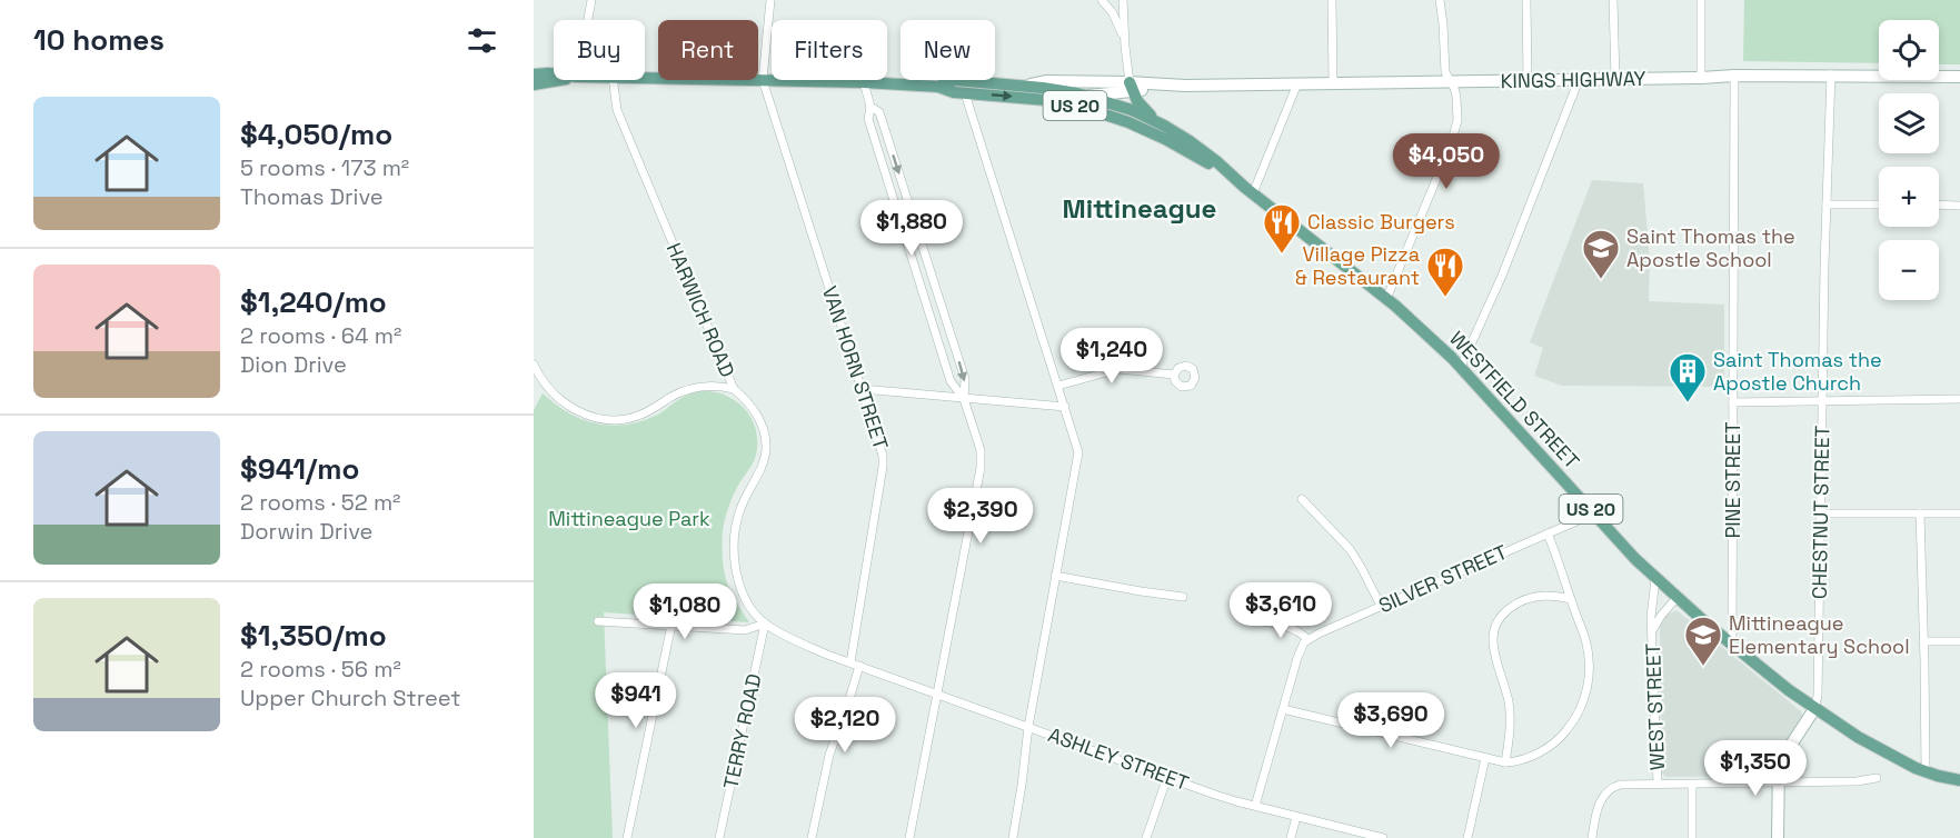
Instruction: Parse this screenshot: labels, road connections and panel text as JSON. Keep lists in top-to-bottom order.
{
  "streets": {
    "main road": ["KINGS HIGHWAY", "US 20", "WESTFIELD STREET"],
    "street": [
      "HARWICH ROAD",
      "VAN HORN STREET",
      "PINE STREET",
      "CHESTNUT STREET",
      "SILVER STREET",
      "WEST STREET",
      "TERRY ROAD",
      "ASHLEY STREET"
    ]
  },
  "crossings": [
    ["KINGS HIGHWAY", "WESTFIELD STREET"],
    ["KINGS HIGHWAY", "PINE STREET"],
    ["KINGS HIGHWAY", "CHESTNUT STREET"],
    ["HARWICH ROAD", "VAN HORN STREET"],
    ["HARWICH ROAD", "TERRY ROAD"],
    ["HARWICH ROAD", "ASHLEY STREET"],
    ["VAN HORN STREET", "WESTFIELD STREET"],
    ["WESTFIELD STREET", "PINE STREET"],
    ["WESTFIELD STREET", "CHESTNUT STREET"],
    ["WESTFIELD STREET", "SILVER STREET"],
    ["WESTFIELD STREET", "WEST STREET"]
  ],
  "districts": ["Mittineague"],
  "parks": ["Mittineague Park"],
  "places": {
    "restaurant": ["Classic Burgers", "Village Pizza & Restaurant"],
    "school or university": ["Saint Thomas the Apostle School", "Mittineague Elementary School"],
    "building": ["Saint Thomas the Apostle Church"]
  },
  "page": {
    "heading": "10 homes",
    "map_buttons": ["+", "−"],
    "chip": [
      "Buy",
      "Rent",
      "Filters",
      "New"
    ],
    "list": [
      {
        "name": "$4,050/mo",
        "note": "5 rooms · 173 m² · Thomas Drive"
      },
      {
        "name": "$1,240/mo",
        "note": "2 rooms · 64 m² · Dion Drive"
      },
      {
        "name": "$941/mo",
        "note": "2 rooms · 52 m² · Dorwin Drive"
      },
      {
        "name": "$1,350/mo",
        "note": "2 rooms · 56 m² · Upper Church Street"
      }
    ],
    "price": [
      "$4,050",
      "$1,880",
      "$1,240",
      "$2,390",
      "$3,610",
      "$1,080",
      "$941",
      "$3,690",
      "$2,120",
      "$1,350"
    ]
  }
}
